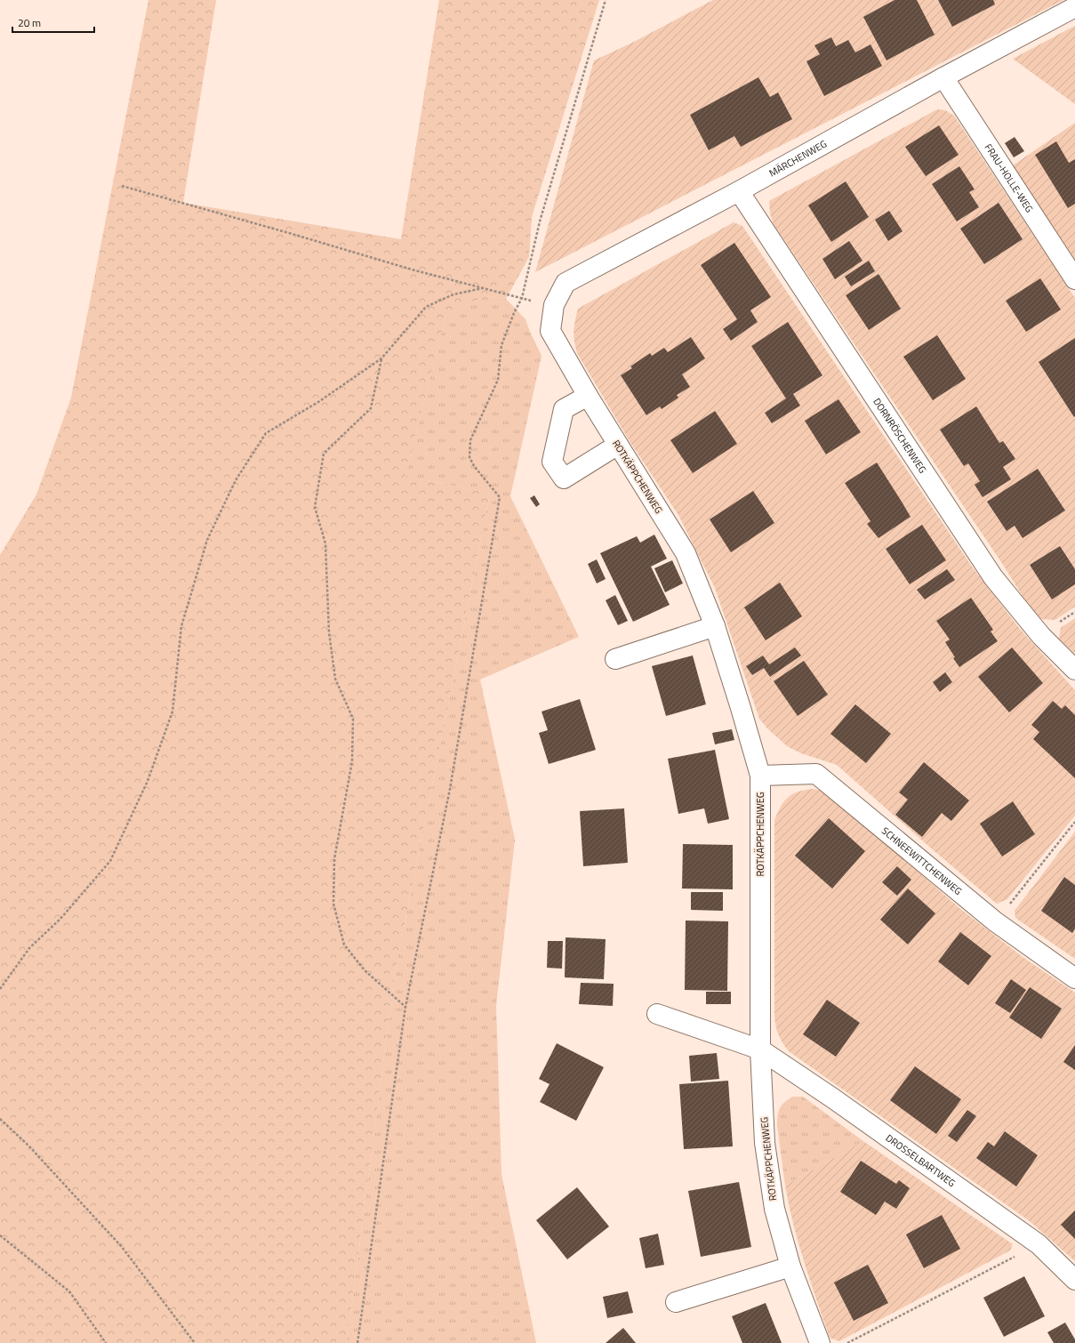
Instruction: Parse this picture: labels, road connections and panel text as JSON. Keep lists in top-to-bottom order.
{
  "streets": {
    "street": [
      "MÄRCHENWEG",
      "FRAU-HOLLE-WEG",
      "DORNRÖSCHENWEG",
      "ROTKÄPPCHENWEG",
      "SCHNEEWITTCHENWEG",
      "DROSSELBARTWEG"
    ]
  },
  "crossings": [
    ["MÄRCHENWEG", "FRAU-HOLLE-WEG"],
    ["MÄRCHENWEG", "DORNRÖSCHENWEG"],
    ["MÄRCHENWEG", "ROTKÄPPCHENWEG"],
    ["ROTKÄPPCHENWEG", "SCHNEEWITTCHENWEG"],
    ["ROTKÄPPCHENWEG", "DROSSELBARTWEG"]
  ],
  "scale_bar": "20 m"
}
